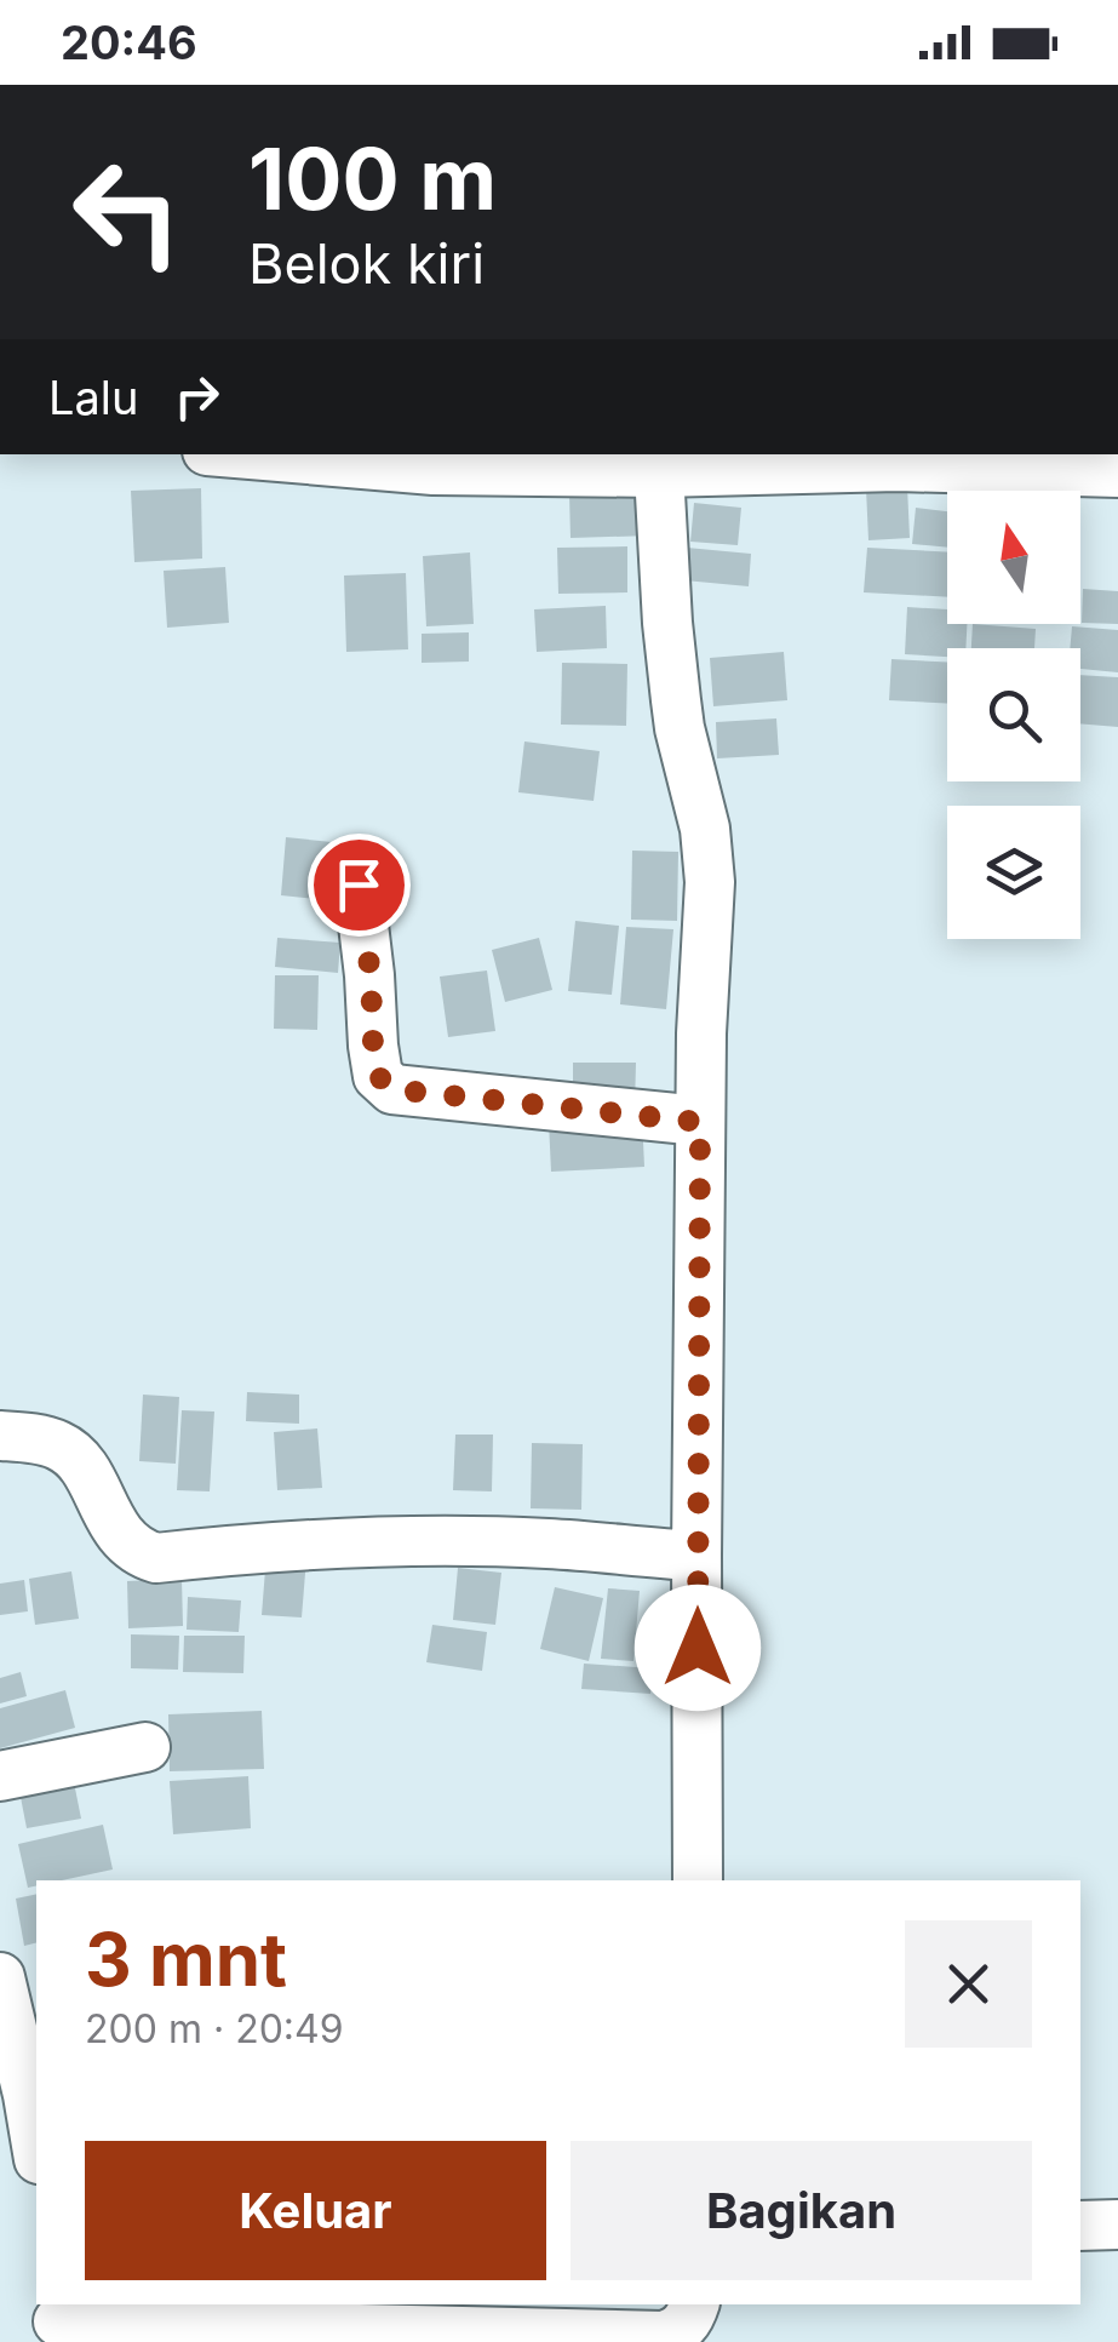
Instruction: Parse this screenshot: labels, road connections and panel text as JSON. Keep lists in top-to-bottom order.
{
  "north": "top",
  "page": {
    "status": "20:46",
    "turn": ["100 m", "Belok kiri"],
    "then": "Lalu",
    "heading": ["3 mnt", "200 m · 20:49"],
    "buttons": ["Keluar", "Bagikan"]
  }
}
